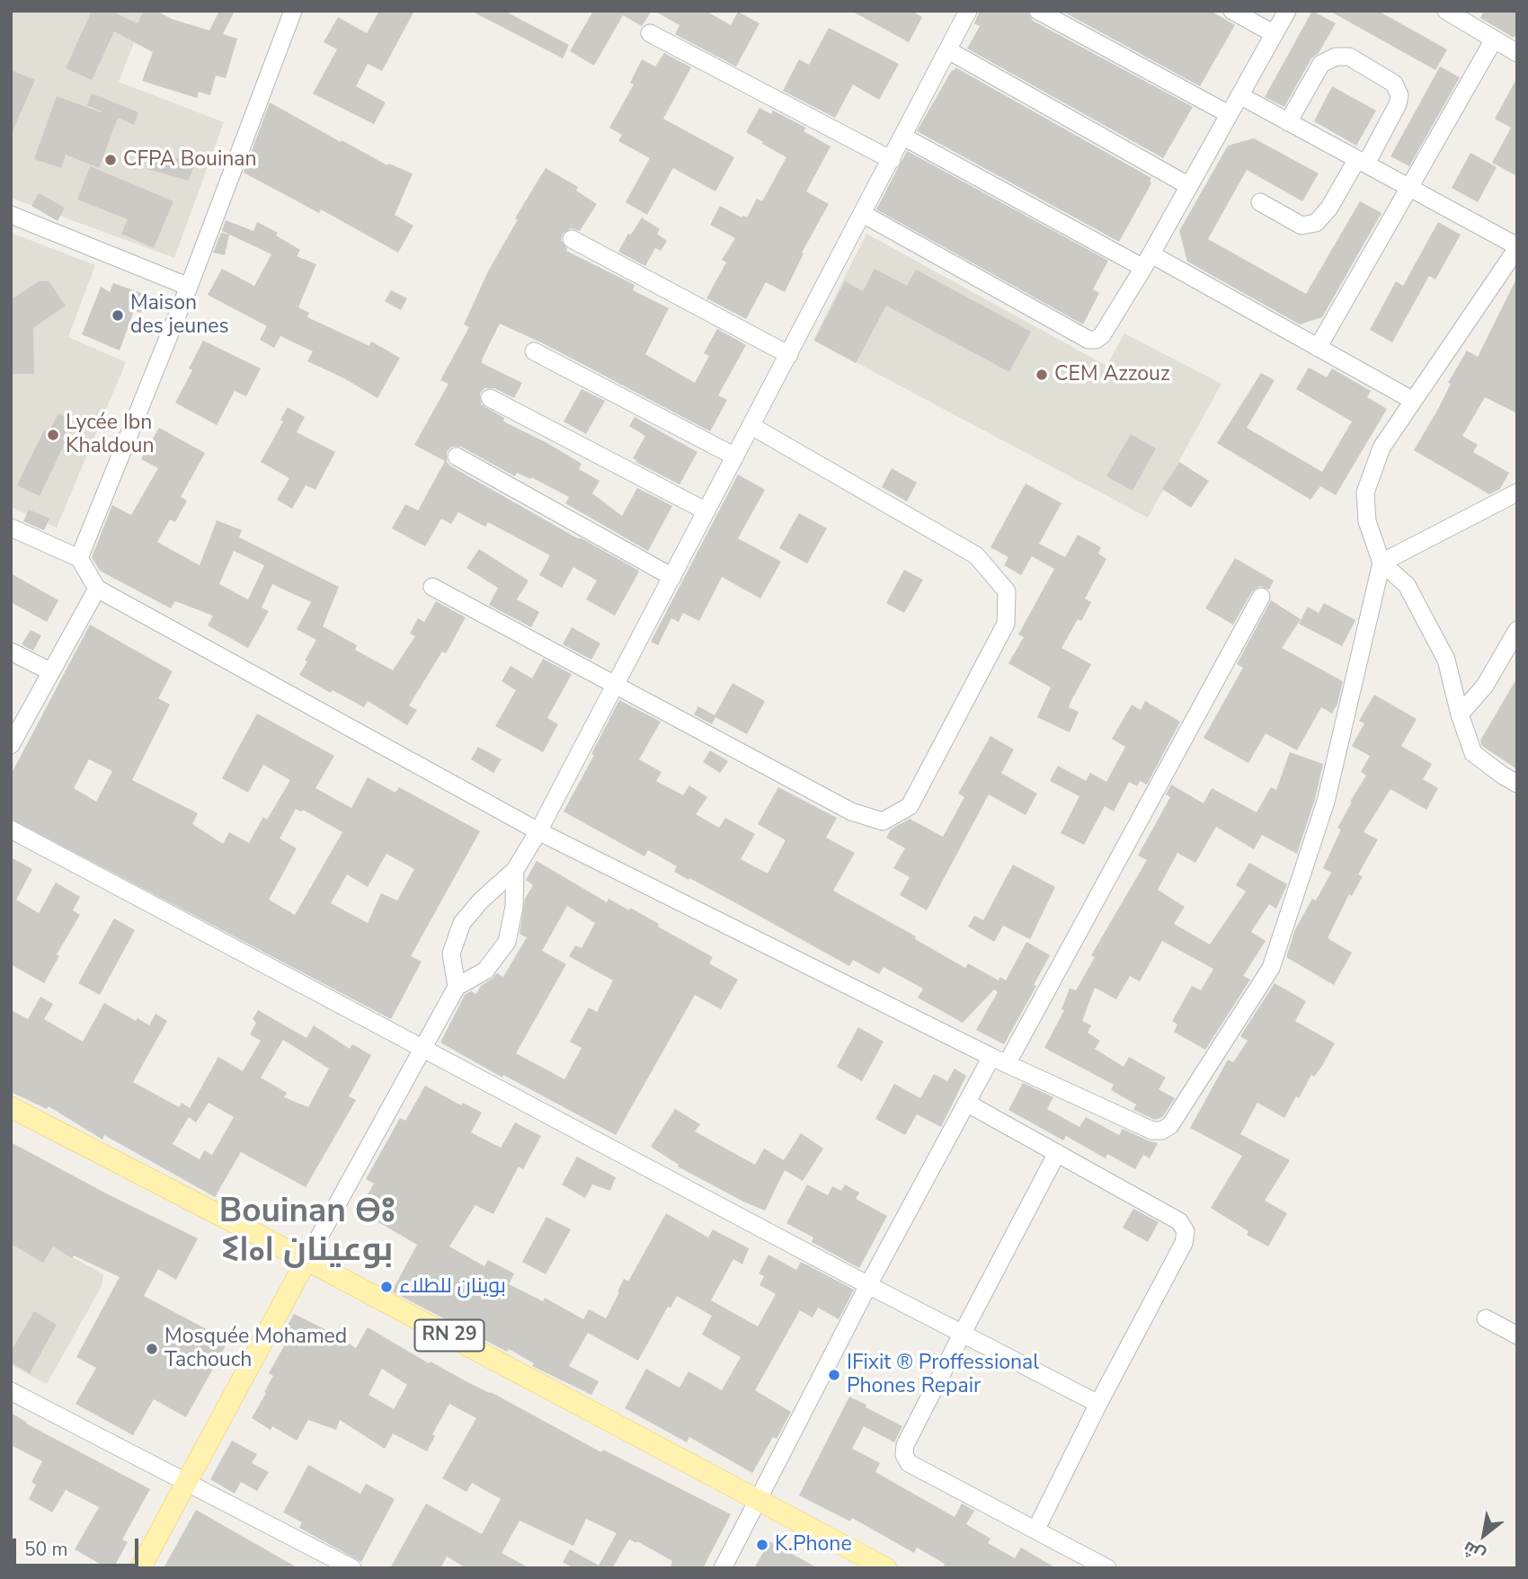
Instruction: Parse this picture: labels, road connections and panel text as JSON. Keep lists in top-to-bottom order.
{
  "streets": {
    "main road": ["RN 29"]
  },
  "districts": ["Bouinan ⴱⵓ ⵉⵏⴰⵏ بوعينان"],
  "places": [
    "CFPA Bouinan",
    "Maison des jeunes",
    "CEM Azzouz",
    "Lycée Ibn Khaldoun",
    "بوينان للطلاء",
    "Mosquée Mohamed Tachouch",
    "IFixit ® Proffessional Phones Repair",
    "K.Phone"
  ],
  "scale_bar": "50 m",
  "north": "bottom left"
}
